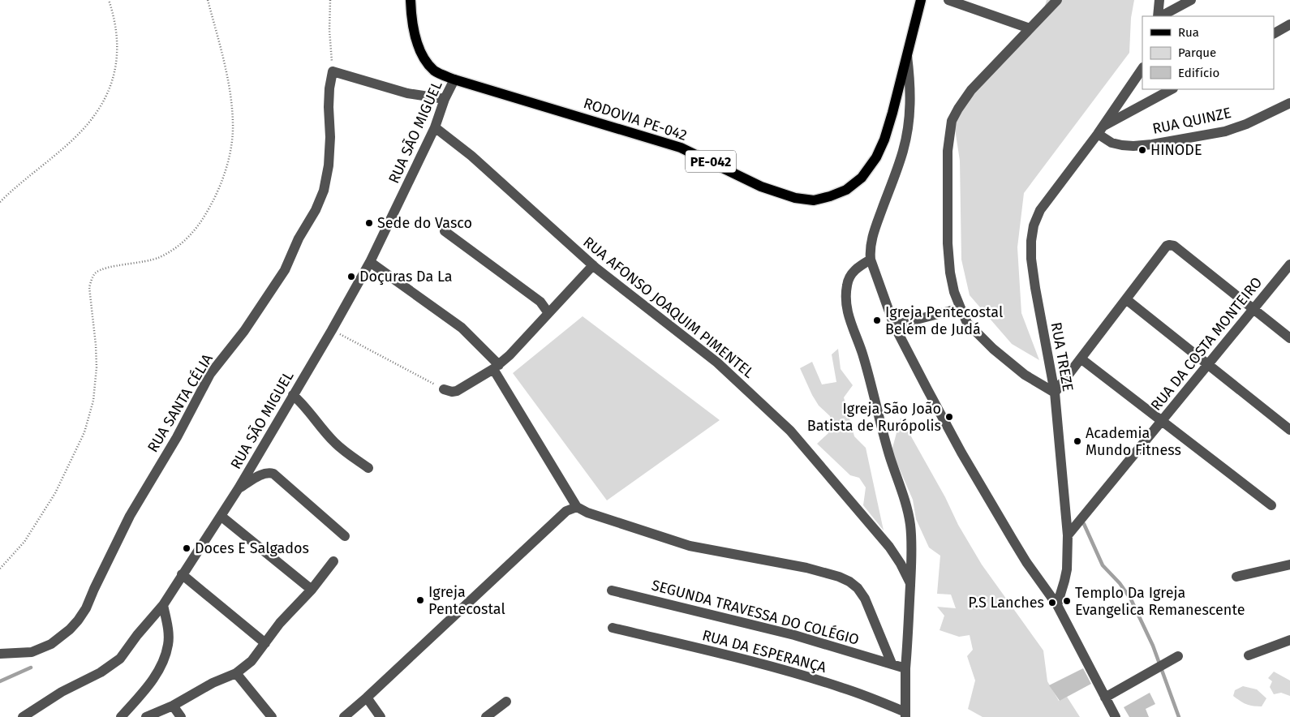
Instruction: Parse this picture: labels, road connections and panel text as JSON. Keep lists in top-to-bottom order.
{
  "streets": {
    "main road": ["RODOVIA PE-042", "PE-042"],
    "street": [
      "RUA QUINZE",
      "RUA SÃO MIGUEL",
      "RUA AFONSO JOAQUIM PIMENTEL",
      "RUA DA COSTA MONTEIRO",
      "RUA TREZE",
      "RUA SANTA CÉLIA",
      "SEGUNDA TRAVESSA DO COLÉGIO",
      "RUA DA ESPERANÇA"
    ]
  },
  "crossings": [
    ["RODOVIA PE-042", "RUA SÃO MIGUEL"],
    ["RUA QUINZE", "RUA TREZE"],
    ["RUA SÃO MIGUEL", "RUA AFONSO JOAQUIM PIMENTEL"],
    ["RUA DA COSTA MONTEIRO", "RUA TREZE"]
  ],
  "places": [
    "HINODE",
    "Sede do Vasco",
    "Doçuras Da La",
    "Igreja Pentecostal Belém de Judá",
    "Igreja São João Batista de Rurópolis",
    "Academia Mundo Fitness",
    "Doces E Salgados",
    "Igreja Pentecostal",
    "Templo Da Igreja Evangelica Remanescente",
    "P.S Lanches"
  ],
  "legend": ["Rua", "Parque", "Edifício"]
}
